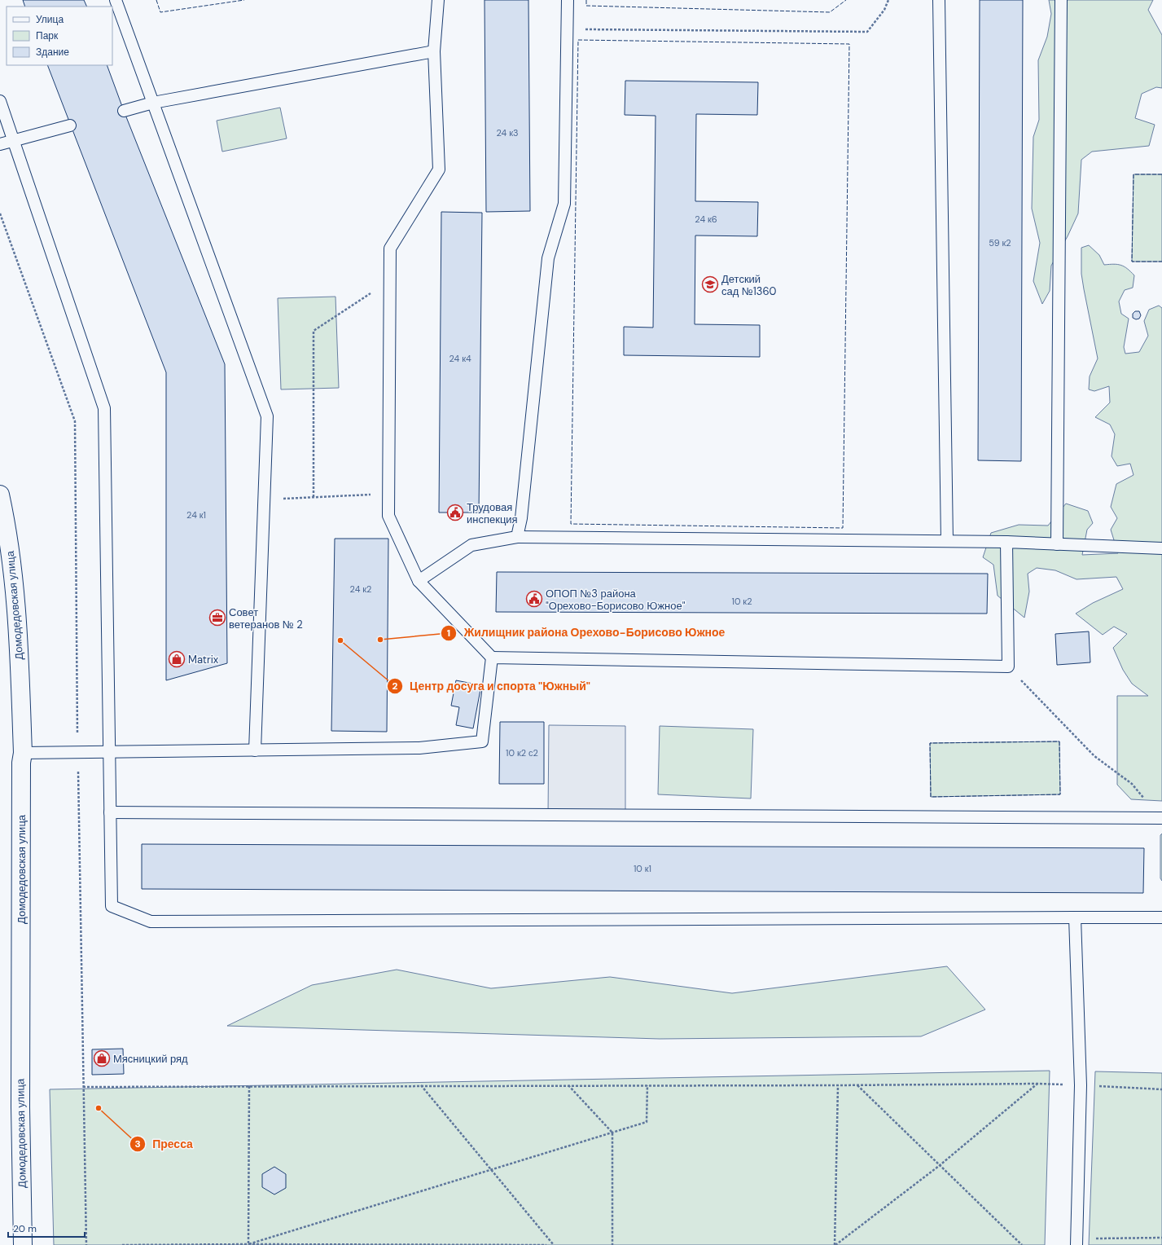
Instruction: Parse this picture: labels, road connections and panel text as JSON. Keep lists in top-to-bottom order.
{
  "streets": {
    "street": ["Домодедовская улица"]
  },
  "places": {
    "school or university": ["Детский сад №1360"],
    "public building": ["Трудовая инспекция", "ОПОП №3 района \"Орехово-Борисово Южное\""],
    "office": ["Совет ветеранов № 2"],
    "other": ["Жилищник района Орехово-Борисово Южное", "Центр досуга и спорта \"Южный\"", "Пресса"],
    "shop": ["Matrix", "Мясницкий ряд"]
  },
  "house_numbers": [
    "24 к3",
    "24 к6",
    "59 к2",
    "24 к4",
    "24 к1",
    "24 к2",
    "10 к2",
    "10 к2 с2",
    "10 к1"
  ],
  "legend": ["Улица", "Парк", "Здание"],
  "scale_bar": "20 m"
}
